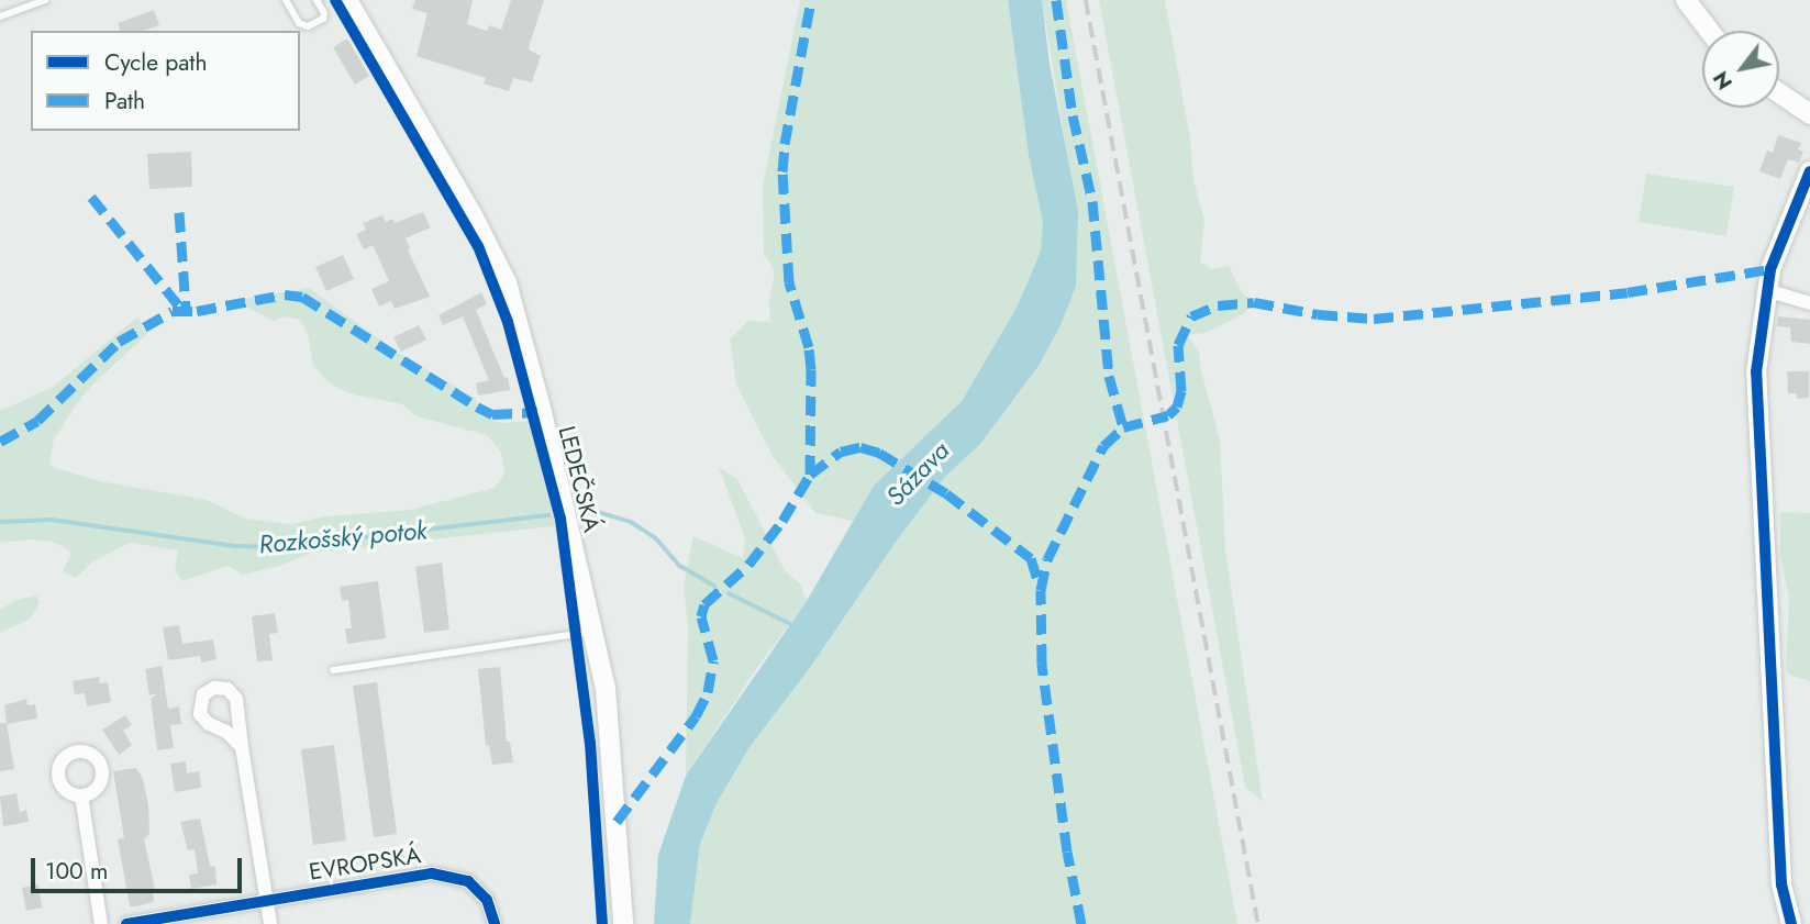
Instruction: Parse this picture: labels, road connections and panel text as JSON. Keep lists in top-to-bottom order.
{
  "streets": {
    "main road": ["LEDEČSKÁ"],
    "street": ["EVROPSKÁ"]
  },
  "water": ["Sázava", "Rozkošský potok"],
  "legend": ["Cycle path", "Path"],
  "scale_bar": "100 m",
  "north": "bottom left"
}
